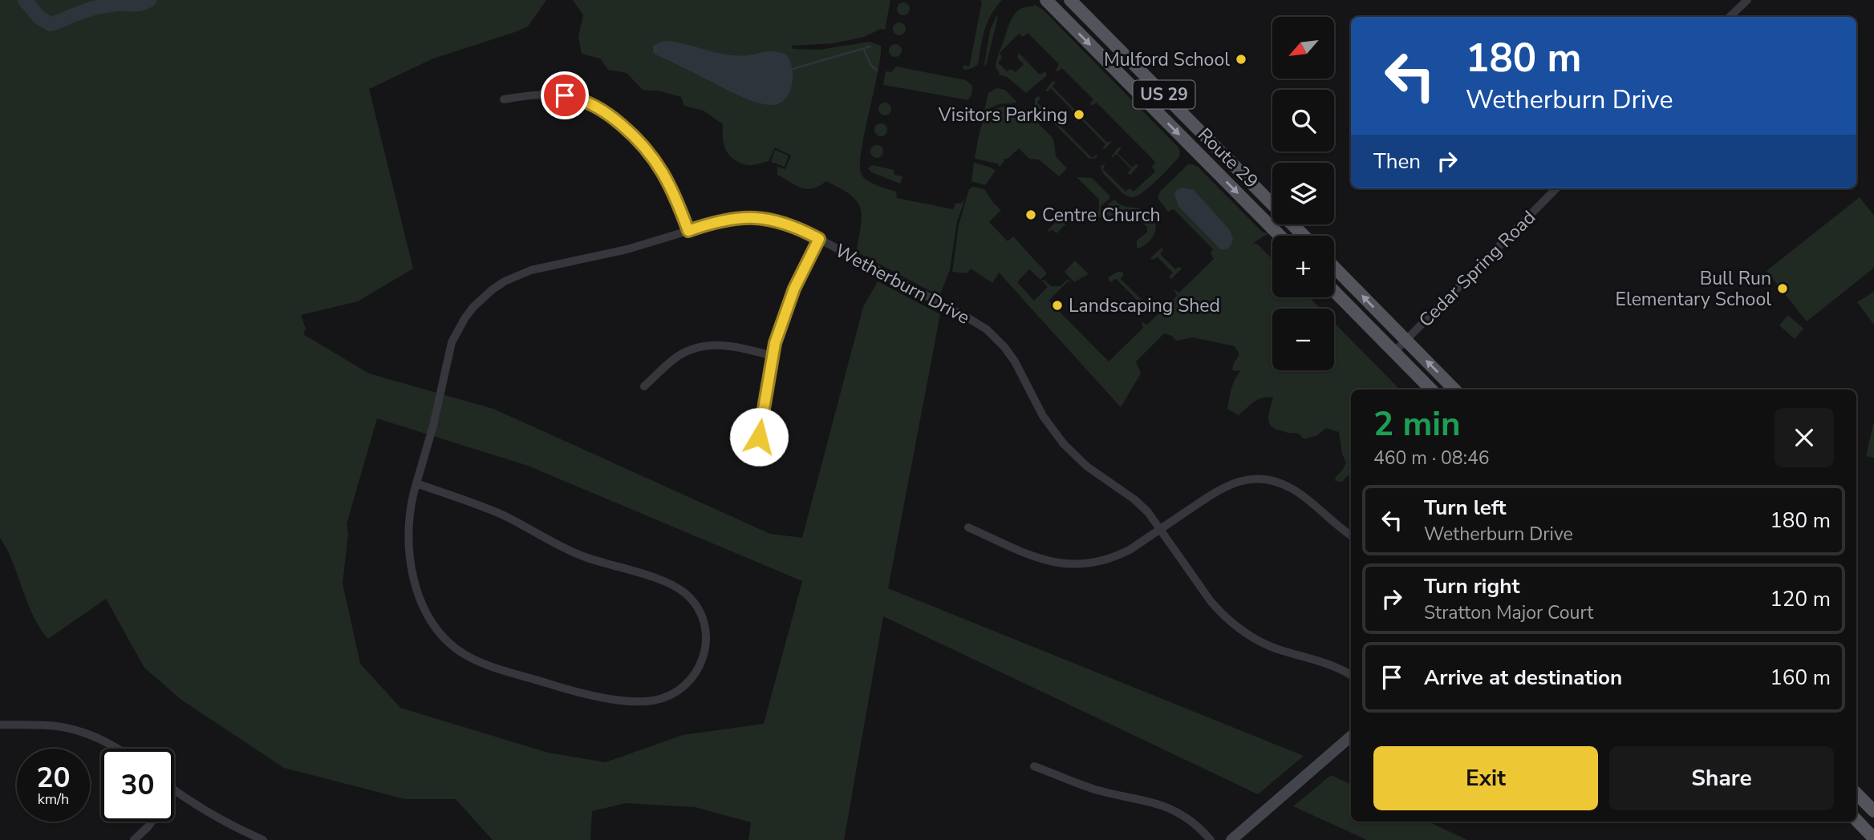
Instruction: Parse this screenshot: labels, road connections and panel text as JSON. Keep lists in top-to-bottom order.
{
  "streets": {
    "main road": ["US 29", "Route 29"],
    "street": ["Cedar Spring Road", "Wetherburn Drive"]
  },
  "places": [
    "Mulford School",
    "Visitors Parking",
    "Centre Church",
    "Bull Run Elementary School",
    "Landscaping Shed"
  ],
  "north": "bottom left",
  "page": {
    "map_buttons": ["+", "−"],
    "turn": ["180 m", "Wetherburn Drive"],
    "then": "Then",
    "heading": ["2 min", "460 m · 08:46"],
    "list": [
      {
        "name": "Turn left",
        "note": "Wetherburn Drive",
        "value": "180 m"
      },
      {
        "name": "Turn right",
        "note": "Stratton Major Court",
        "value": "120 m"
      },
      {
        "name": "Arrive at destination",
        "value": "160 m"
      }
    ],
    "buttons": ["Exit", "Share"],
    "speed": "20 km/h",
    "limit": "30"
  }
}
